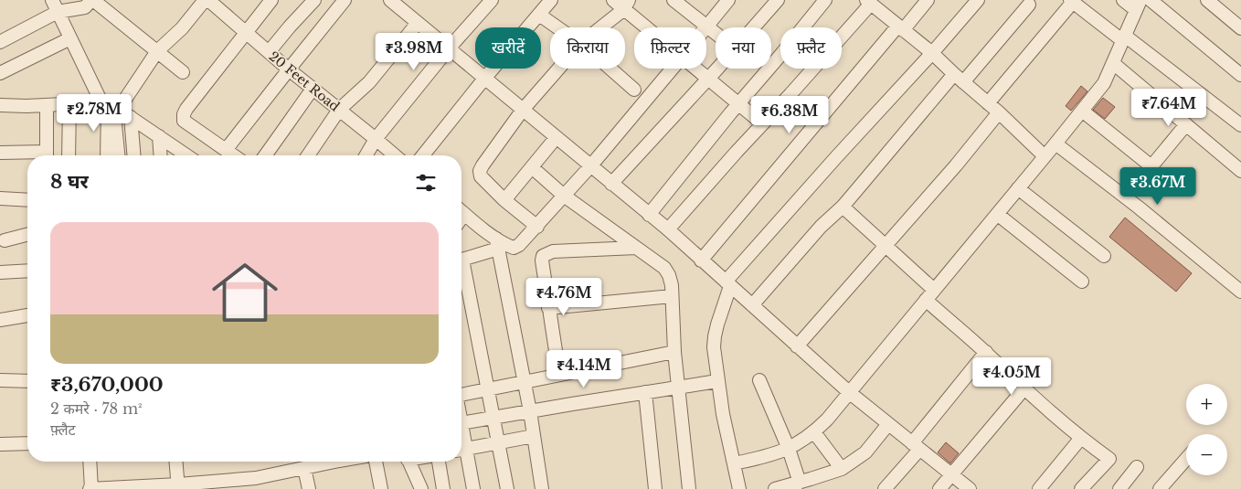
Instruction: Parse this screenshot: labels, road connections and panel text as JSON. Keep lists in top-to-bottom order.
{
  "streets": {
    "street": ["20 Feet Road"]
  },
  "page": {
    "chip": [
      "खरीदें",
      "किराया",
      "फ़िल्टर",
      "नया",
      "फ़्लैट"
    ],
    "price": [
      "₹3.98M",
      "₹7.64M",
      "₹2.78M",
      "₹6.38M",
      "₹3.67M",
      "₹4.76M",
      "₹4.14M",
      "₹4.05M"
    ],
    "heading": "8 घर",
    "list": [
      {
        "name": "₹3,670,000",
        "note": "2 कमरे · 78 m² · फ़्लैट"
      }
    ],
    "map_buttons": ["+", "−"]
  }
}
